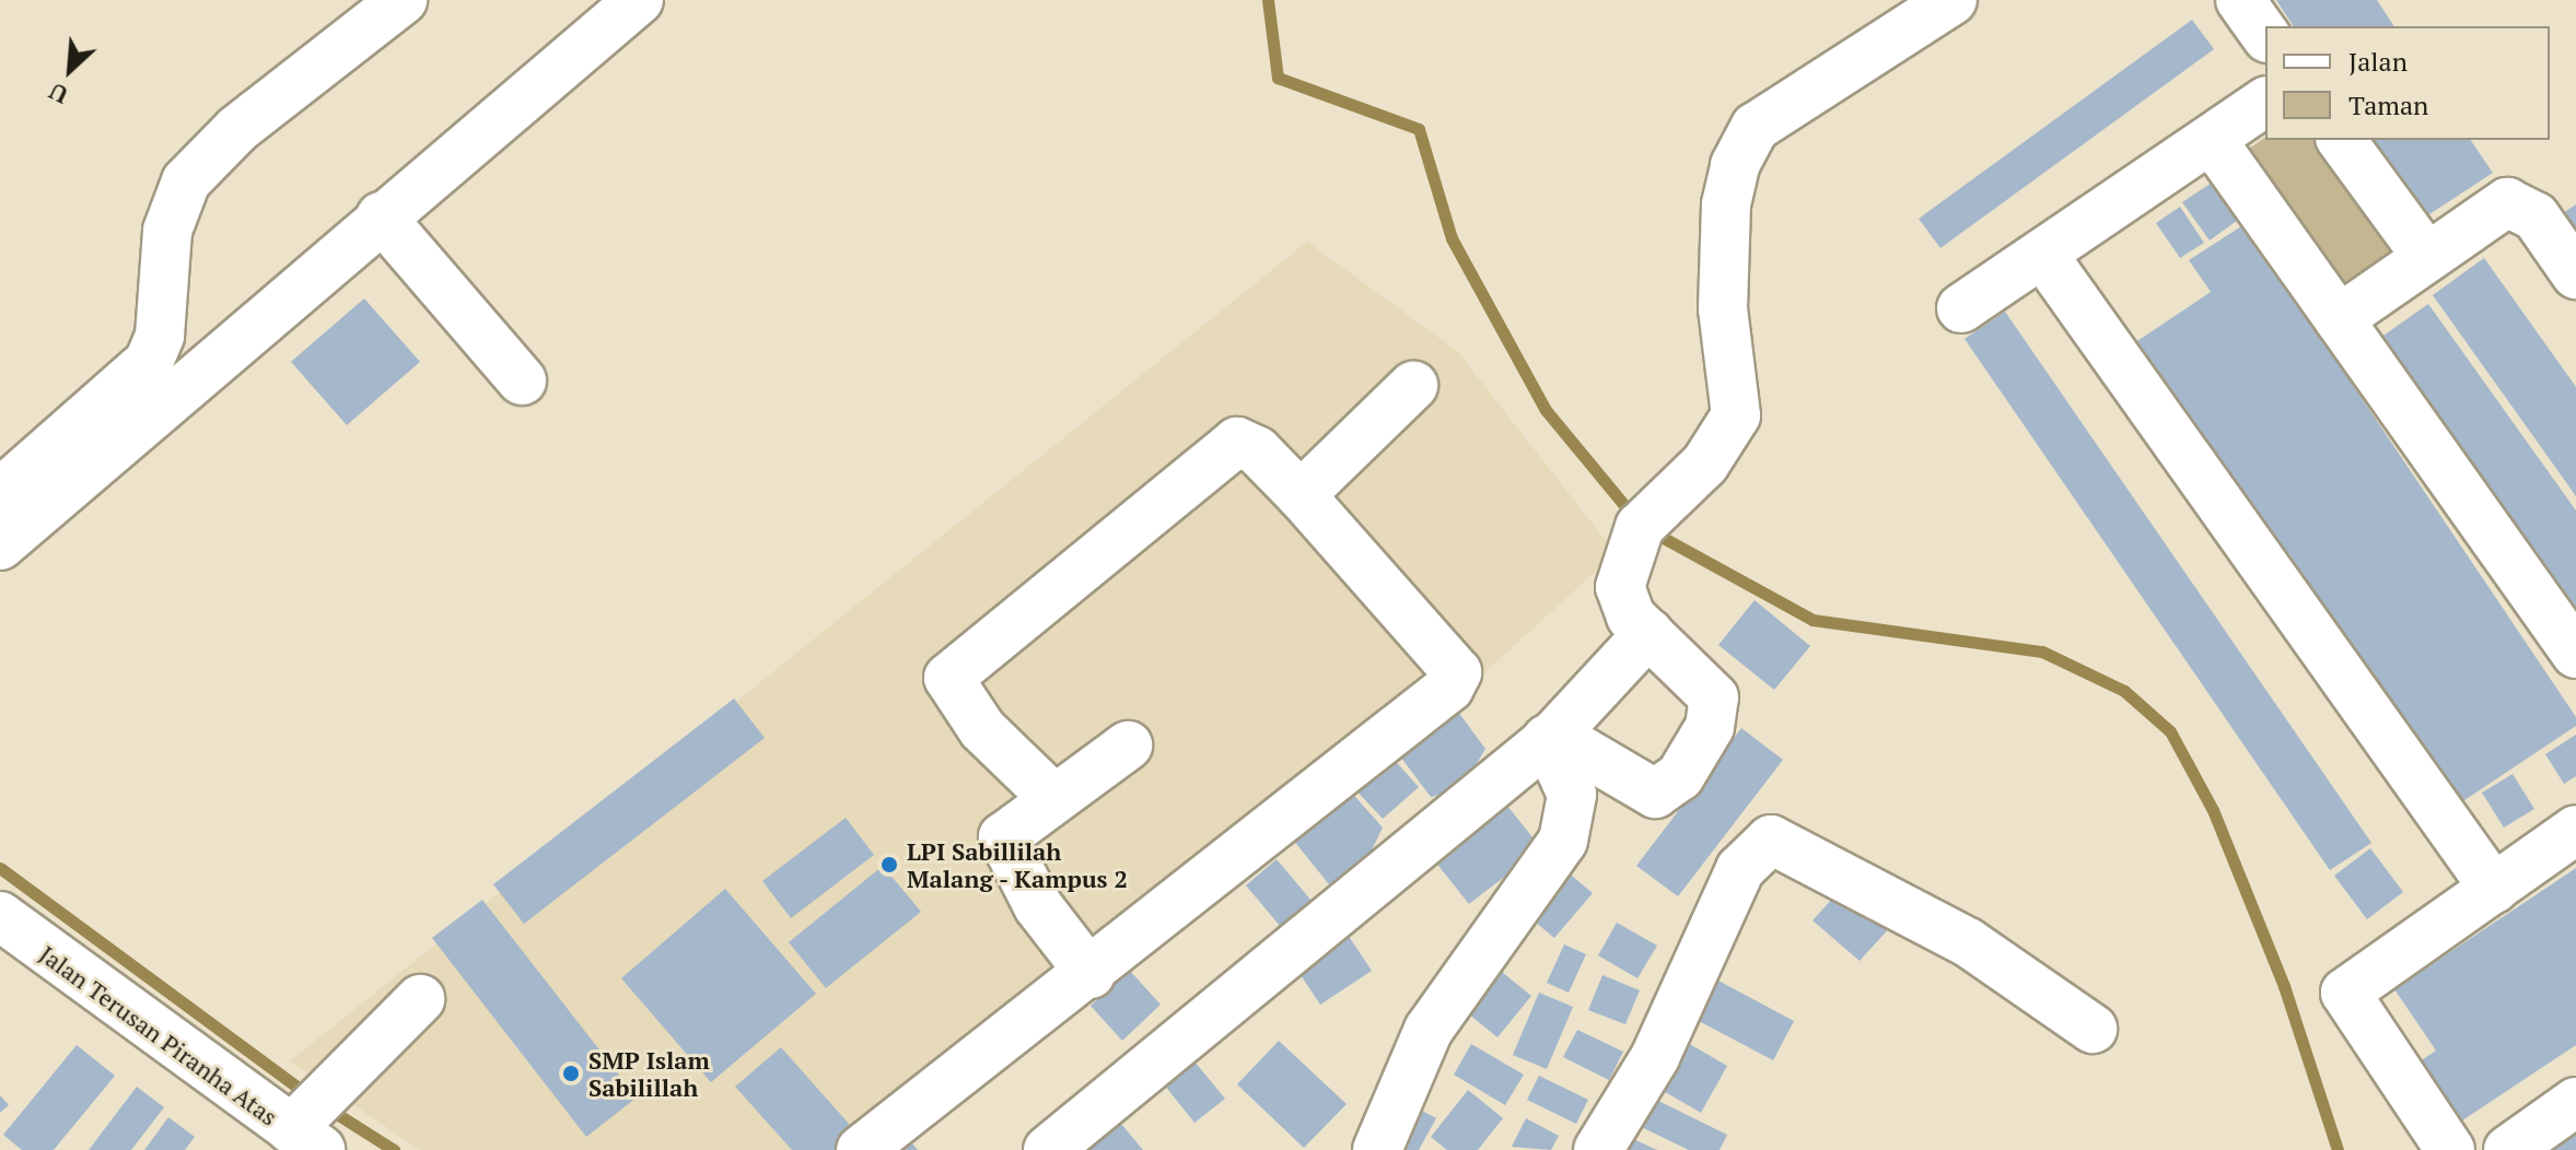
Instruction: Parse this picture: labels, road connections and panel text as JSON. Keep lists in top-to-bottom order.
{
  "streets": {
    "street": ["Jalan Terusan Piranha Atas"]
  },
  "places": ["LPI Sabillilah Malang - Kampus 2", "SMP Islam Sabilillah"],
  "legend": ["Jalan", "Taman"],
  "north": "bottom left"
}
